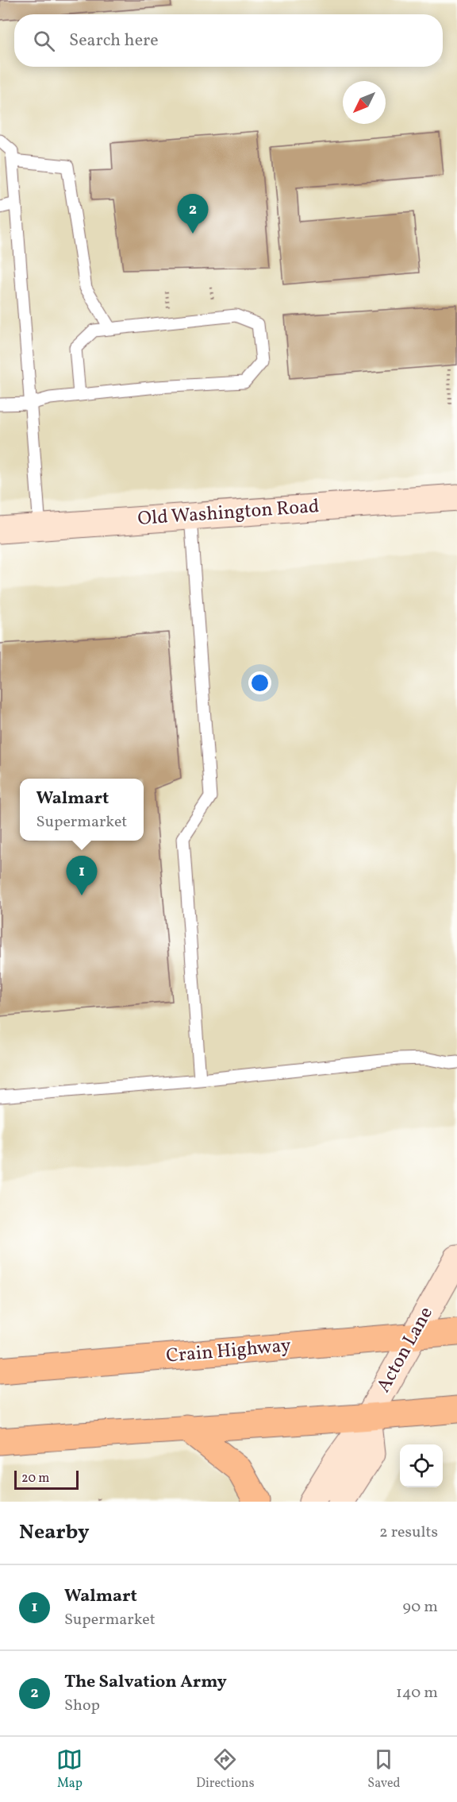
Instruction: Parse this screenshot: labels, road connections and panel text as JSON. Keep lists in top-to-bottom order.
{
  "streets": {
    "highway": ["Crain Highway"],
    "main road": ["Old Washington Road", "Acton Lane"]
  },
  "crossings": [
    ["Acton Lane", "Crain Highway"]
  ],
  "scale_bar": "20 m",
  "north": "bottom left",
  "page": {
    "search": "Search here",
    "pins": ["2", "1"],
    "popup": ["Walmart", "Supermarket"],
    "scale": "20 m",
    "heading": ["Nearby", "2 results"],
    "list": [
      {
        "mark": "1",
        "name": "Walmart",
        "note": "Supermarket",
        "value": "90 m"
      },
      {
        "mark": "2",
        "name": "The Salvation Army",
        "note": "Shop",
        "value": "140 m"
      }
    ],
    "nav": ["Map", "Directions", "Saved"]
  }
}
